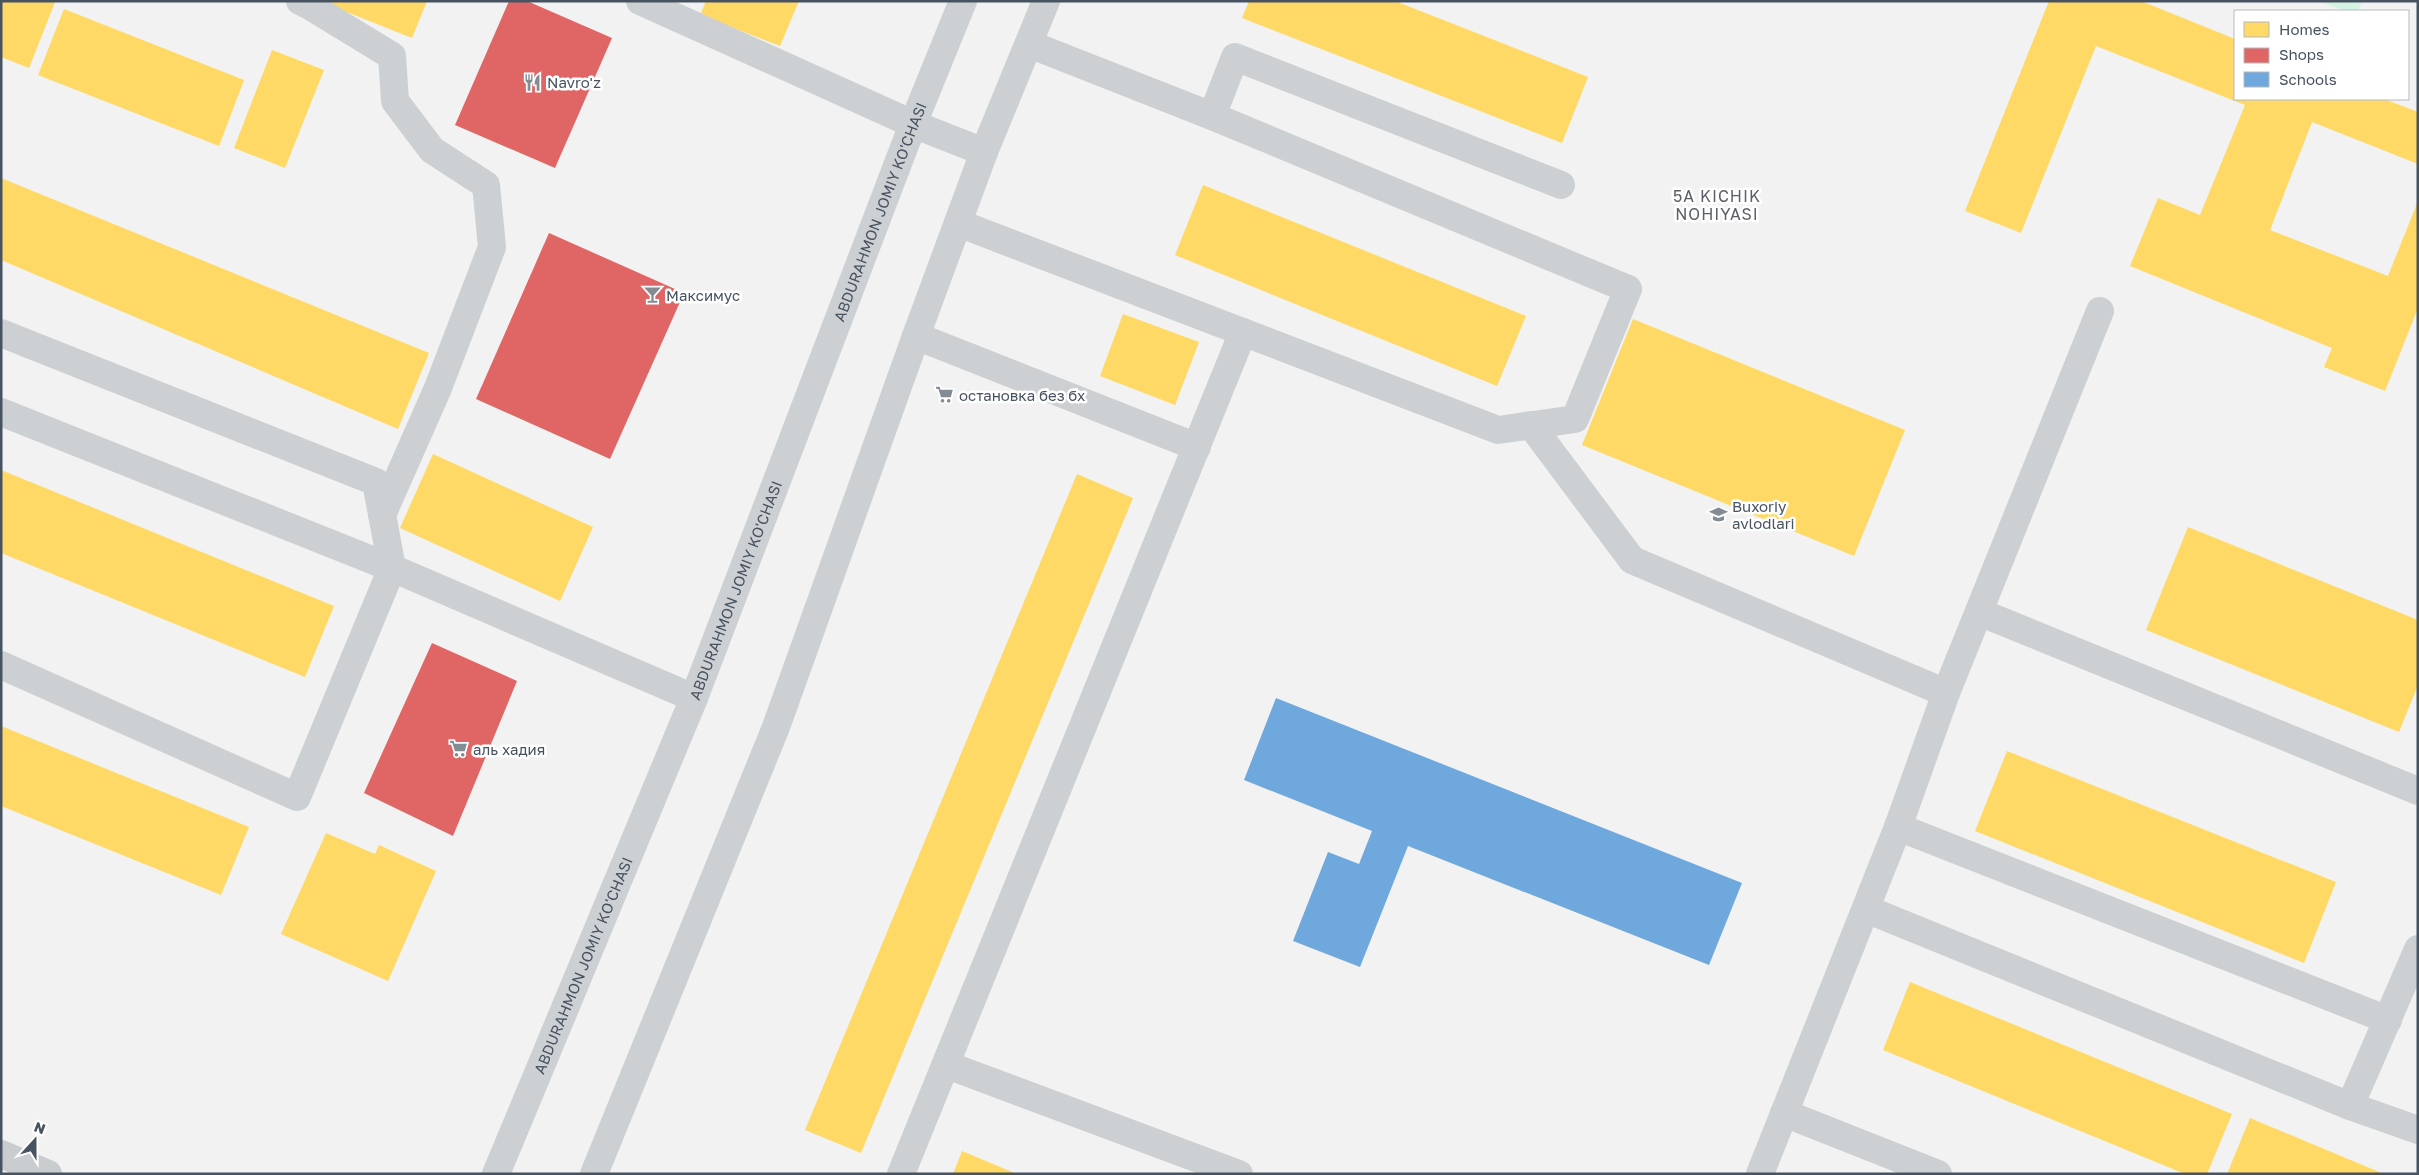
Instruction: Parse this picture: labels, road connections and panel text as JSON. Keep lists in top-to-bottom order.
{
  "streets": {
    "street": ["ABDURAHMON JOMIY KO'CHASI"]
  },
  "districts": ["5A KICHIK NOHIYASI"],
  "places": {
    "restaurant": ["Navro'z"],
    "bar": ["Максимус"],
    "supermarket": ["остановка без бх", "аль хадия"],
    "school or university": ["Buxoriy avlodlari"]
  },
  "legend": ["Homes", "Shops", "Schools"],
  "north": "top"
}
